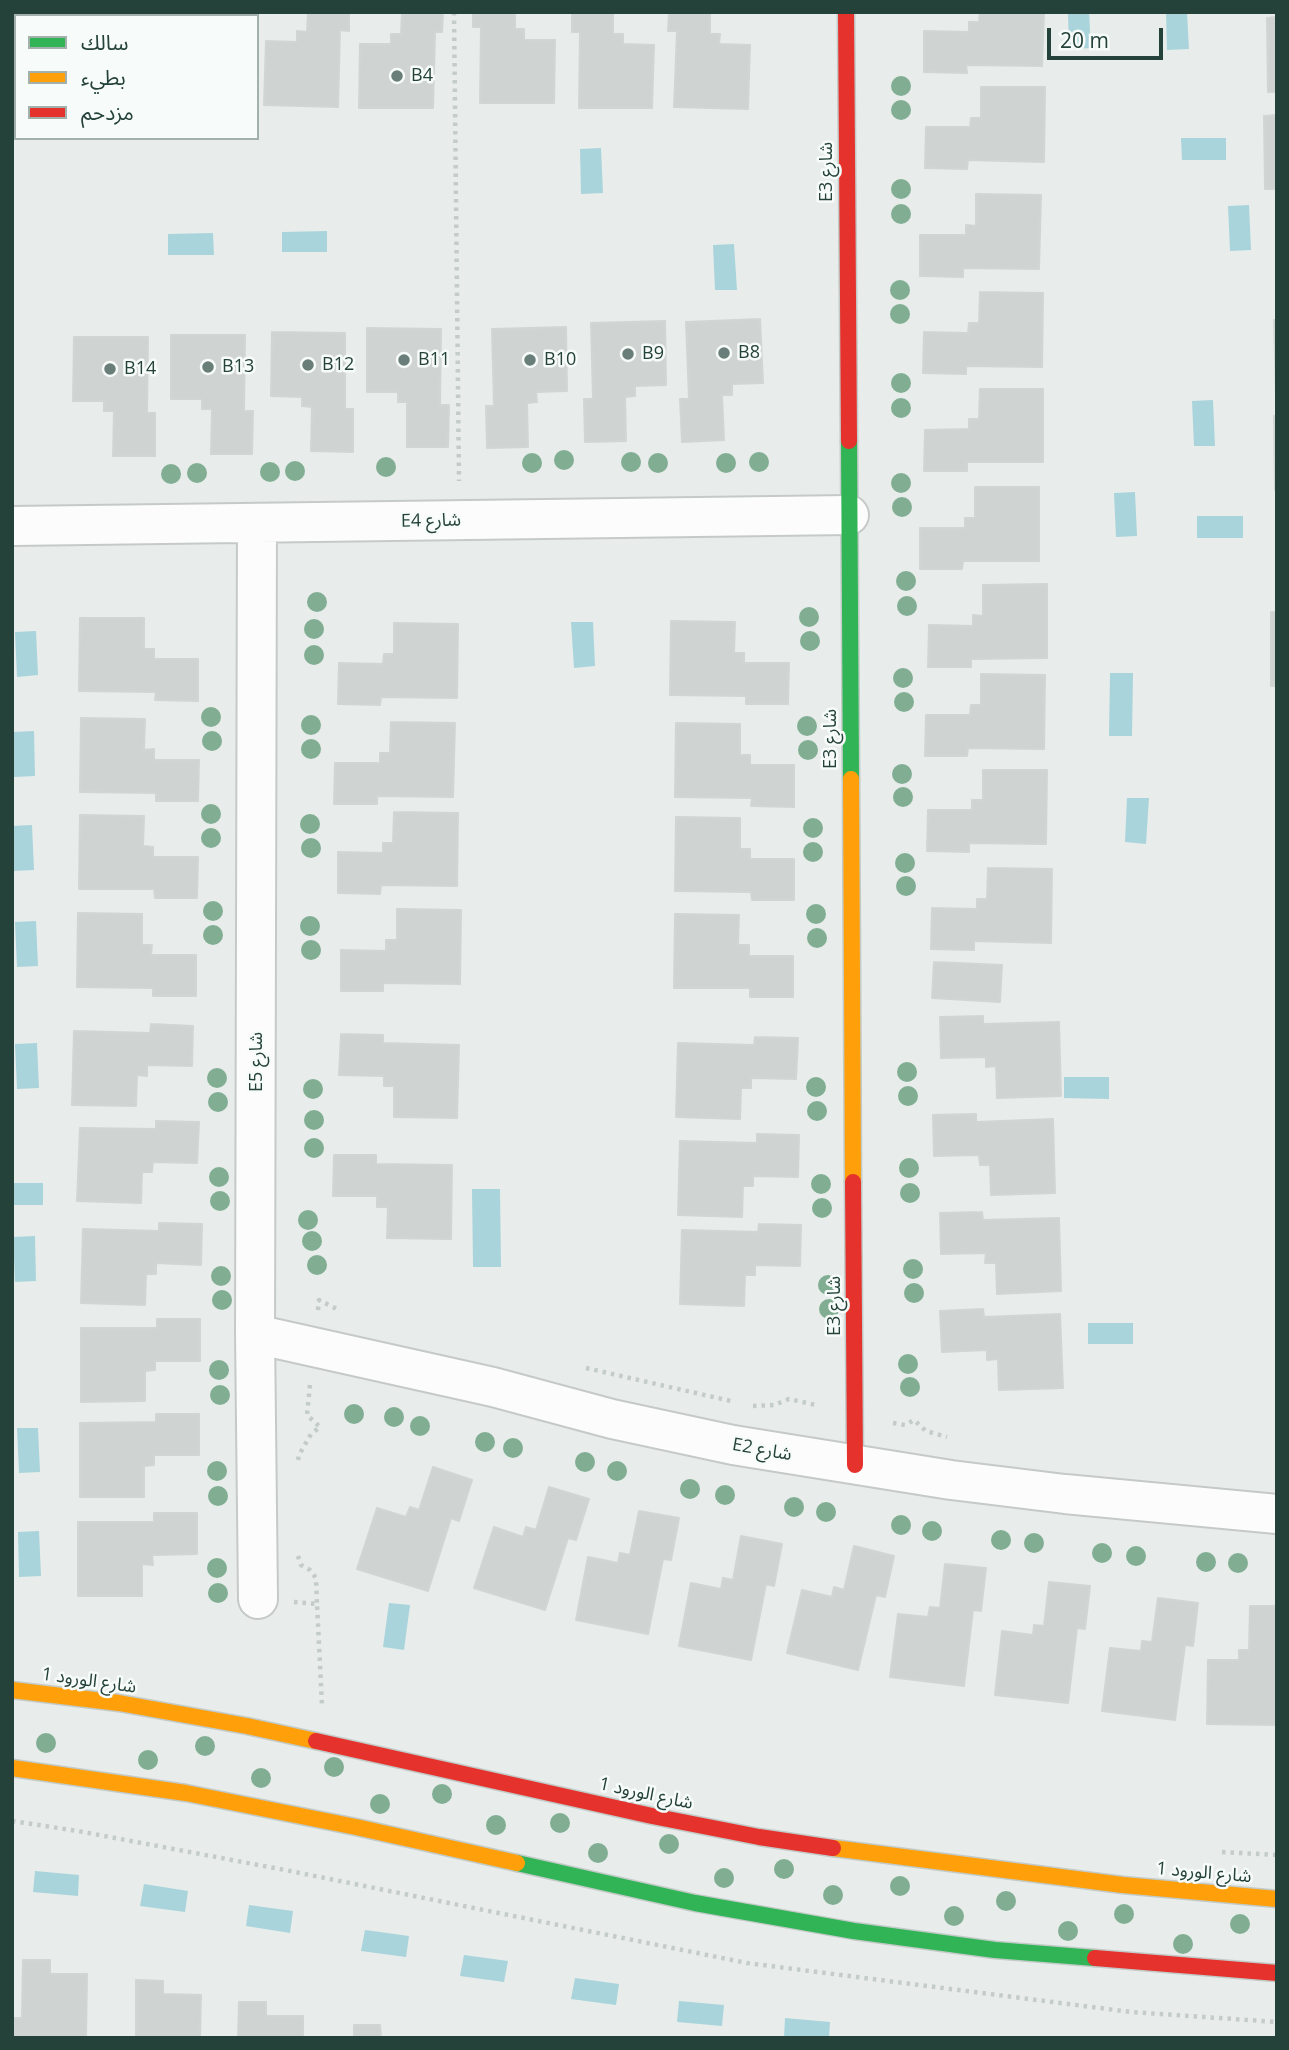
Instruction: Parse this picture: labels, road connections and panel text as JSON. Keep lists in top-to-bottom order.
{
  "streets": {
    "street": [
      "E3 شارع",
      "E4 شارع",
      "E5 شارع",
      "E2 شارع",
      "شارع الورود 1"
    ]
  },
  "crossings": [
    ["E3 شارع", "E4 شارع"],
    ["E3 شارع", "E2 شارع"],
    ["E4 شارع", "E5 شارع"],
    ["E5 شارع", "E2 شارع"]
  ],
  "places": [
    "B4",
    "B8",
    "B9",
    "B11",
    "B10",
    "B12",
    "B13",
    "B14"
  ],
  "legend": ["سالك", "بطيء", "مزدحم"],
  "scale_bar": "20 m"
}
